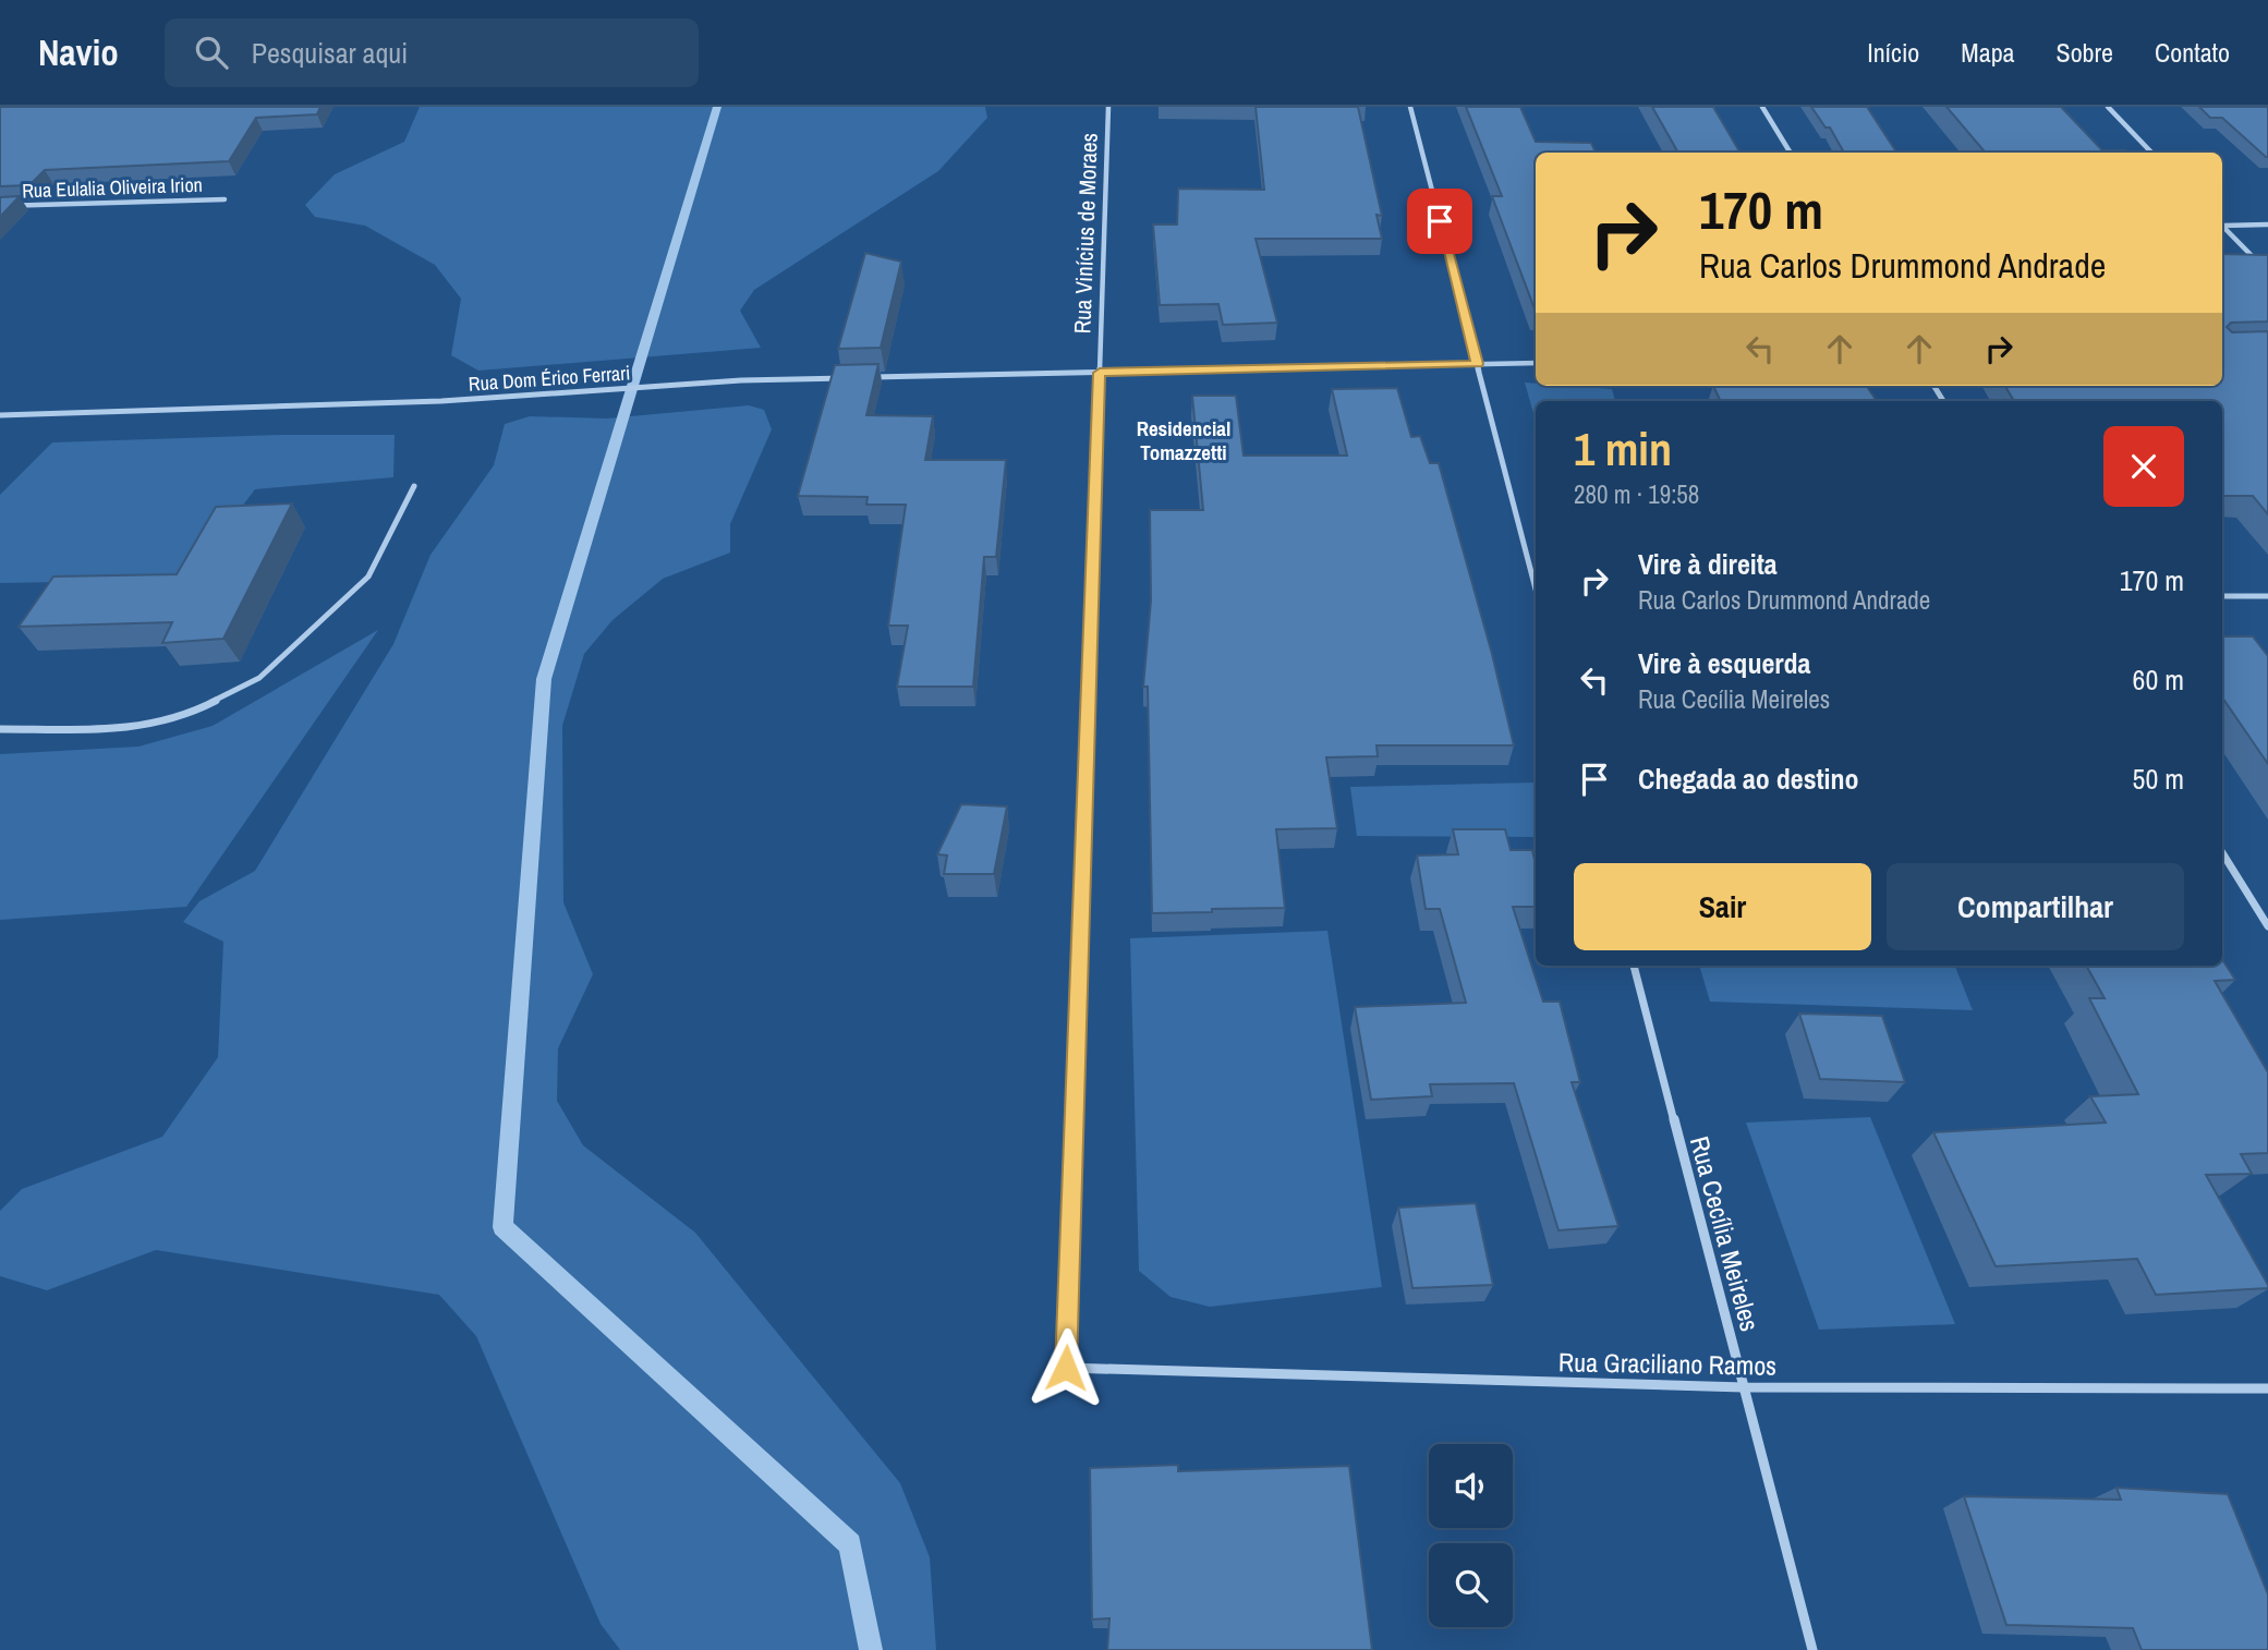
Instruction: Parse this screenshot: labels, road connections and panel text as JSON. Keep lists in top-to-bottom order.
{
  "streets": {
    "street": [
      "Rua Eulalia Oliveira Irion",
      "Rua Vinícius de Moraes",
      "Rua Dom Érico Ferrari",
      "Rua Cecília Meireles",
      "Rua Graciliano Ramos"
    ]
  },
  "crossings": [
    ["Rua Vinícius de Moraes", "Rua Graciliano Ramos"],
    ["Rua Cecília Meireles", "Rua Graciliano Ramos"]
  ],
  "districts": ["Residencial Tomazzetti"],
  "page": {
    "header": "Navio",
    "search": "Pesquisar aqui",
    "nav": [
      "Início",
      "Mapa",
      "Sobre",
      "Contato"
    ],
    "turn": ["170 m", "Rua Carlos Drummond Andrade"],
    "heading": ["1 min", "280 m · 19:58"],
    "list": [
      {
        "name": "Vire à direita",
        "note": "Rua Carlos Drummond Andrade",
        "value": "170 m"
      },
      {
        "name": "Vire à esquerda",
        "note": "Rua Cecília Meireles",
        "value": "60 m"
      },
      {
        "name": "Chegada ao destino",
        "value": "50 m"
      }
    ],
    "buttons": ["Sair", "Compartilhar"]
  }
}
